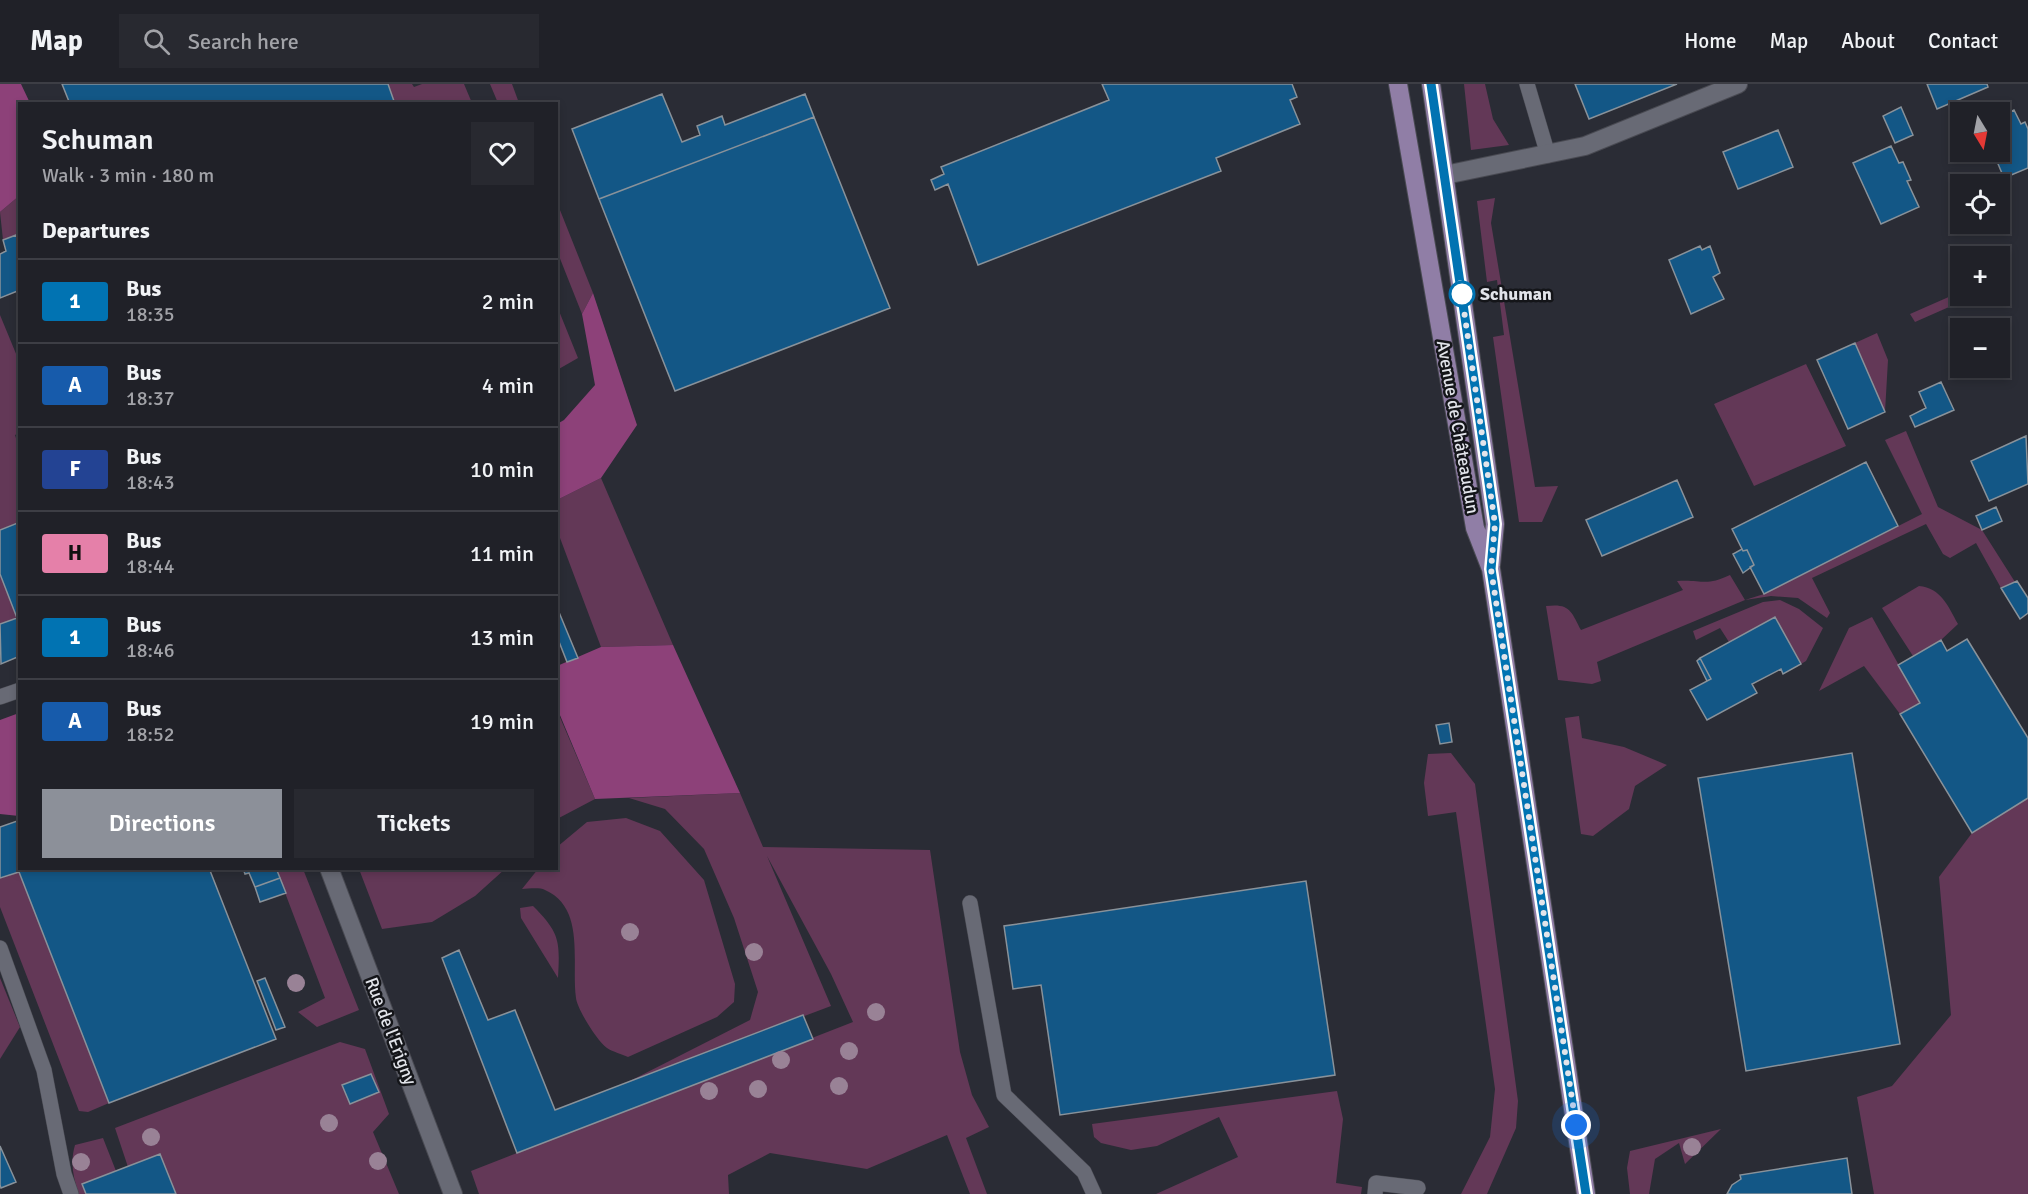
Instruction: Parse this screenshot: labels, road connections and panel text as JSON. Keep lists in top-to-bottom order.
{
  "streets": {
    "main road": ["Avenue de Châteaudun"],
    "street": ["Rue de l'Erigny"]
  },
  "places": ["Schuman"],
  "lines": ["bus line 1"],
  "north": "bottom",
  "page": {
    "header": "Map",
    "search": "Search here",
    "nav": [
      "Home",
      "Map",
      "About",
      "Contact"
    ],
    "map_buttons": ["+", "−"],
    "heading": [
      ["Schuman", "Walk · 3 min · 180 m"],
      "Departures"
    ],
    "list": [
      {
        "mark": "1",
        "name": "Bus",
        "note": "18:35",
        "value": "2 min"
      },
      {
        "mark": "A",
        "name": "Bus",
        "note": "18:37",
        "value": "4 min"
      },
      {
        "mark": "F",
        "name": "Bus",
        "note": "18:43",
        "value": "10 min"
      },
      {
        "mark": "H",
        "name": "Bus",
        "note": "18:44",
        "value": "11 min"
      },
      {
        "mark": "1",
        "name": "Bus",
        "note": "18:46",
        "value": "13 min"
      },
      {
        "mark": "A",
        "name": "Bus",
        "note": "18:52",
        "value": "19 min"
      }
    ],
    "buttons": ["Directions", "Tickets"]
  }
}
